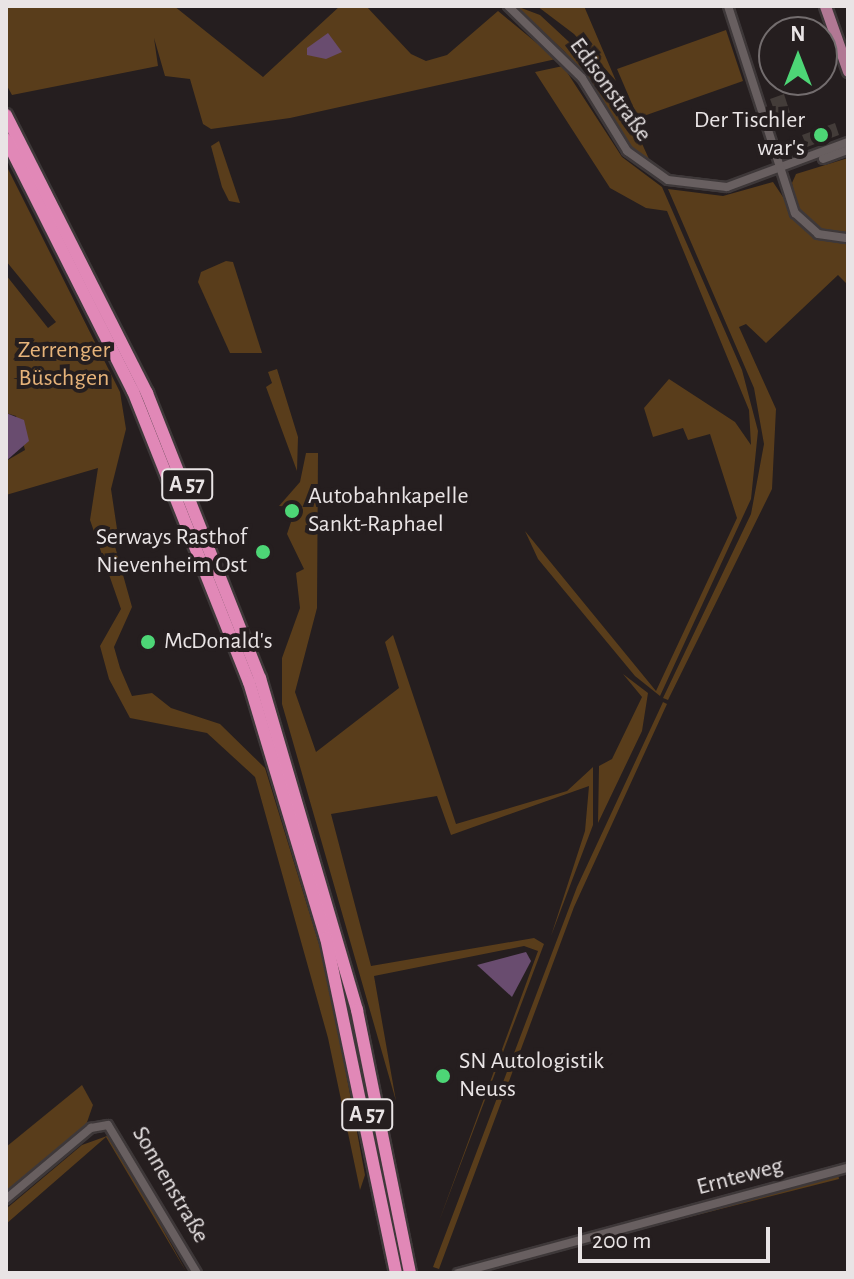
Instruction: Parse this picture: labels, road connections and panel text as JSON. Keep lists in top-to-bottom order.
{
  "streets": {
    "highway": ["A 57"],
    "street": ["Edisonstraße", "Ernteweg", "Sonnenstraße"]
  },
  "parks": ["Zerrenger Büschgen"],
  "places": [
    "Der Tischler war's",
    "Autobahnkapelle Sankt-Raphael",
    "Serways Rasthof Nievenheim Ost",
    "McDonald's",
    "SN Autologistik Neuss"
  ],
  "scale_bar": "200 m",
  "north": "top"
}
